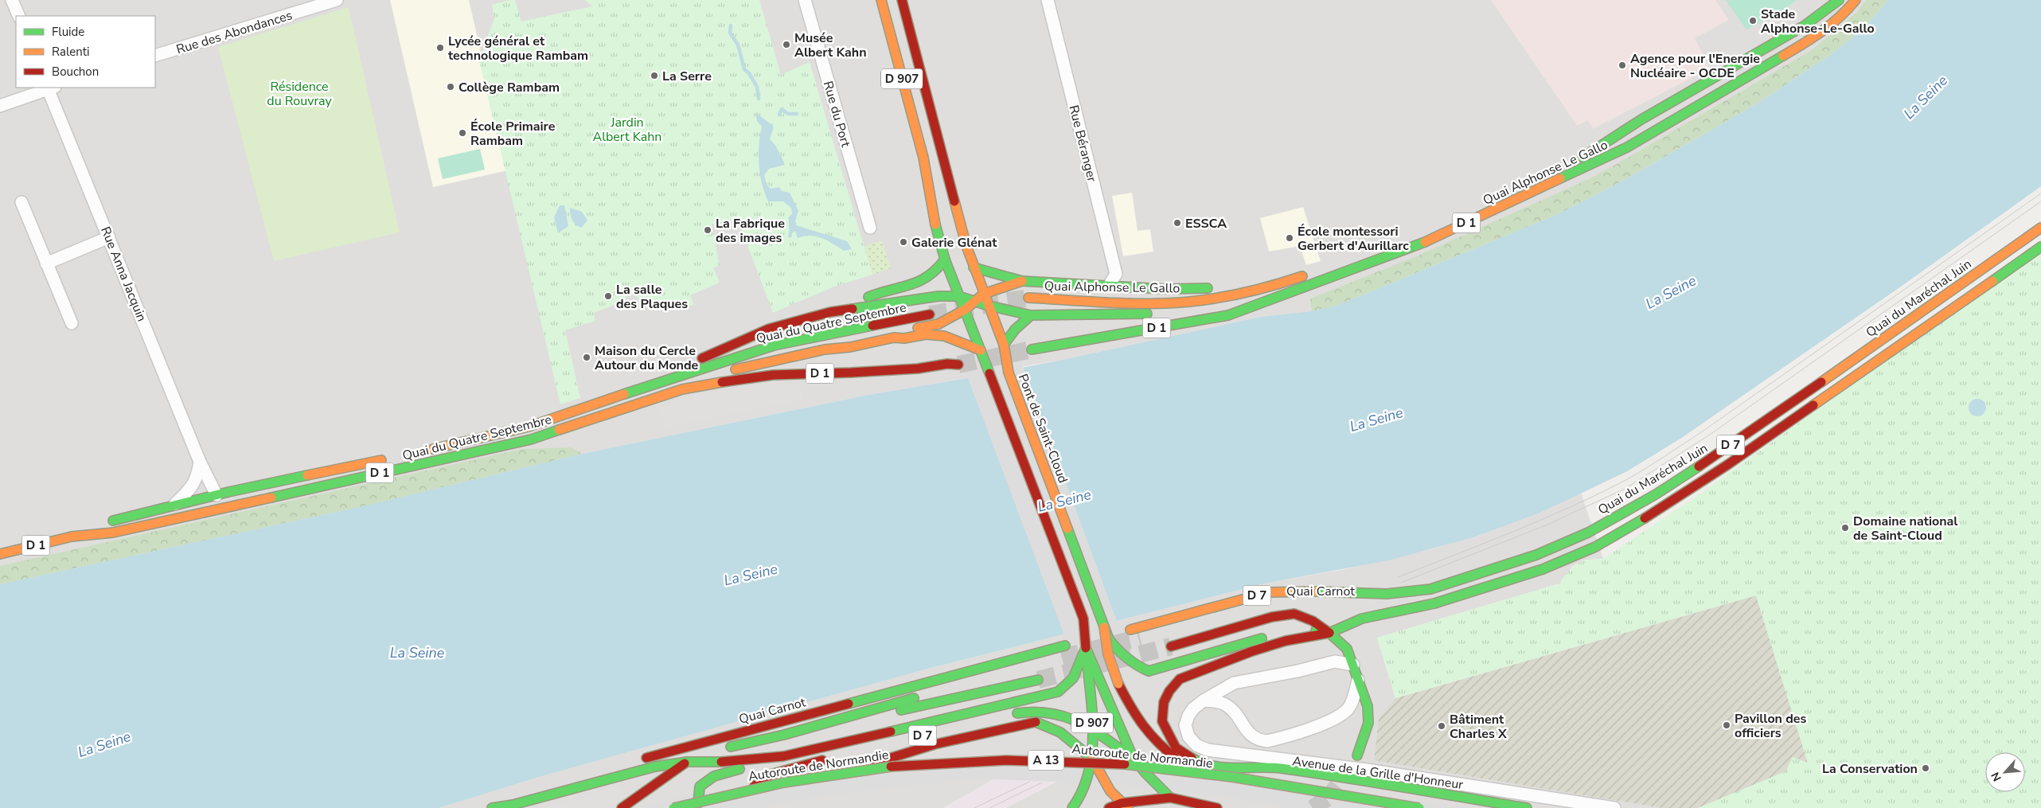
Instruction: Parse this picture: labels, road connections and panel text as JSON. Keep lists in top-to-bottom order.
{
  "streets": {
    "main road": [
      "D 907",
      "Quai Alphonse Le Gallo",
      "D 1",
      "Quai du Maréchal Juin",
      "Quai du Quatre Septembre",
      "Pont de Saint-Cloud",
      "D 7",
      "Quai Carnot",
      "Autoroute de Normandie",
      "A 13"
    ],
    "street": [
      "Rue des Abondances",
      "Rue du Port",
      "Rue Béranger",
      "Rue Anna Jacquin",
      "Avenue de la Grille d'Honneur"
    ]
  },
  "crossings": [
    ["D 907", "Pont de Saint-Cloud"],
    ["D 907", "D 7"],
    ["D 907", "Quai Carnot"],
    ["Rue Anna Jacquin", "Quai du Quatre Septembre"],
    ["Quai du Maréchal Juin", "Quai Carnot"],
    ["D 7", "Quai Carnot"],
    ["Quai Carnot", "Avenue de la Grille d'Honneur"]
  ],
  "water": ["La Seine"],
  "parks": ["Résidence du Rouvray", "Jardin Albert Kahn"],
  "places": [
    "Stade Alphonse-Le-Gallo",
    "Musée Albert Kahn",
    "Lycée général et technologique Rambam",
    "Agence pour l'Energie Nucléaire - OCDE",
    "La Serre",
    "Collège Rambam",
    "École Primaire Rambam",
    "ESSCA",
    "La Fabrique des images",
    "École montessori Gerbert d'Aurillarc",
    "Galerie Glénat",
    "La salle des Plaques",
    "Maison du Cercle Autour du Monde",
    "Domaine national de Saint-Cloud",
    "Pavillon des officiers",
    "Bâtiment Charles X",
    "La Conservation"
  ],
  "legend": ["Fluide", "Ralenti", "Bouchon"],
  "north": "bottom left"
}
